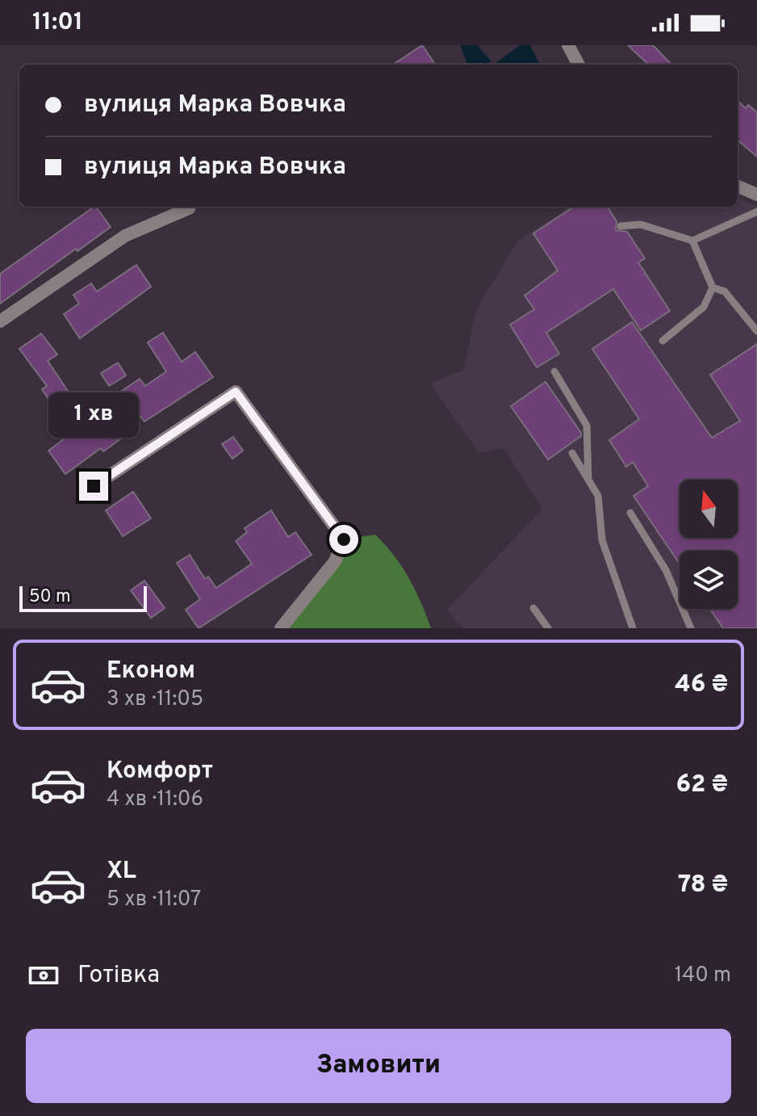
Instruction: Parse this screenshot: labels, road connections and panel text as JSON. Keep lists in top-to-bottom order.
{
  "scale_bar": "50 m",
  "north": "top",
  "page": {
    "status": "11:01",
    "banner": ["вулиця Марка Вовчка", "вулиця Марка Вовчка"],
    "bubble": "1 хв",
    "scale": "50 m",
    "list": [
      {
        "name": "Економ",
        "note": "3 хв · 11:05",
        "value": "46 ₴"
      },
      {
        "name": "Комфорт",
        "note": "4 хв · 11:06",
        "value": "62 ₴"
      },
      {
        "name": "XL",
        "note": "5 хв · 11:07",
        "value": "78 ₴"
      }
    ],
    "pay": ["Готівка", "140 m"],
    "buttons": "Замовити"
  }
}
